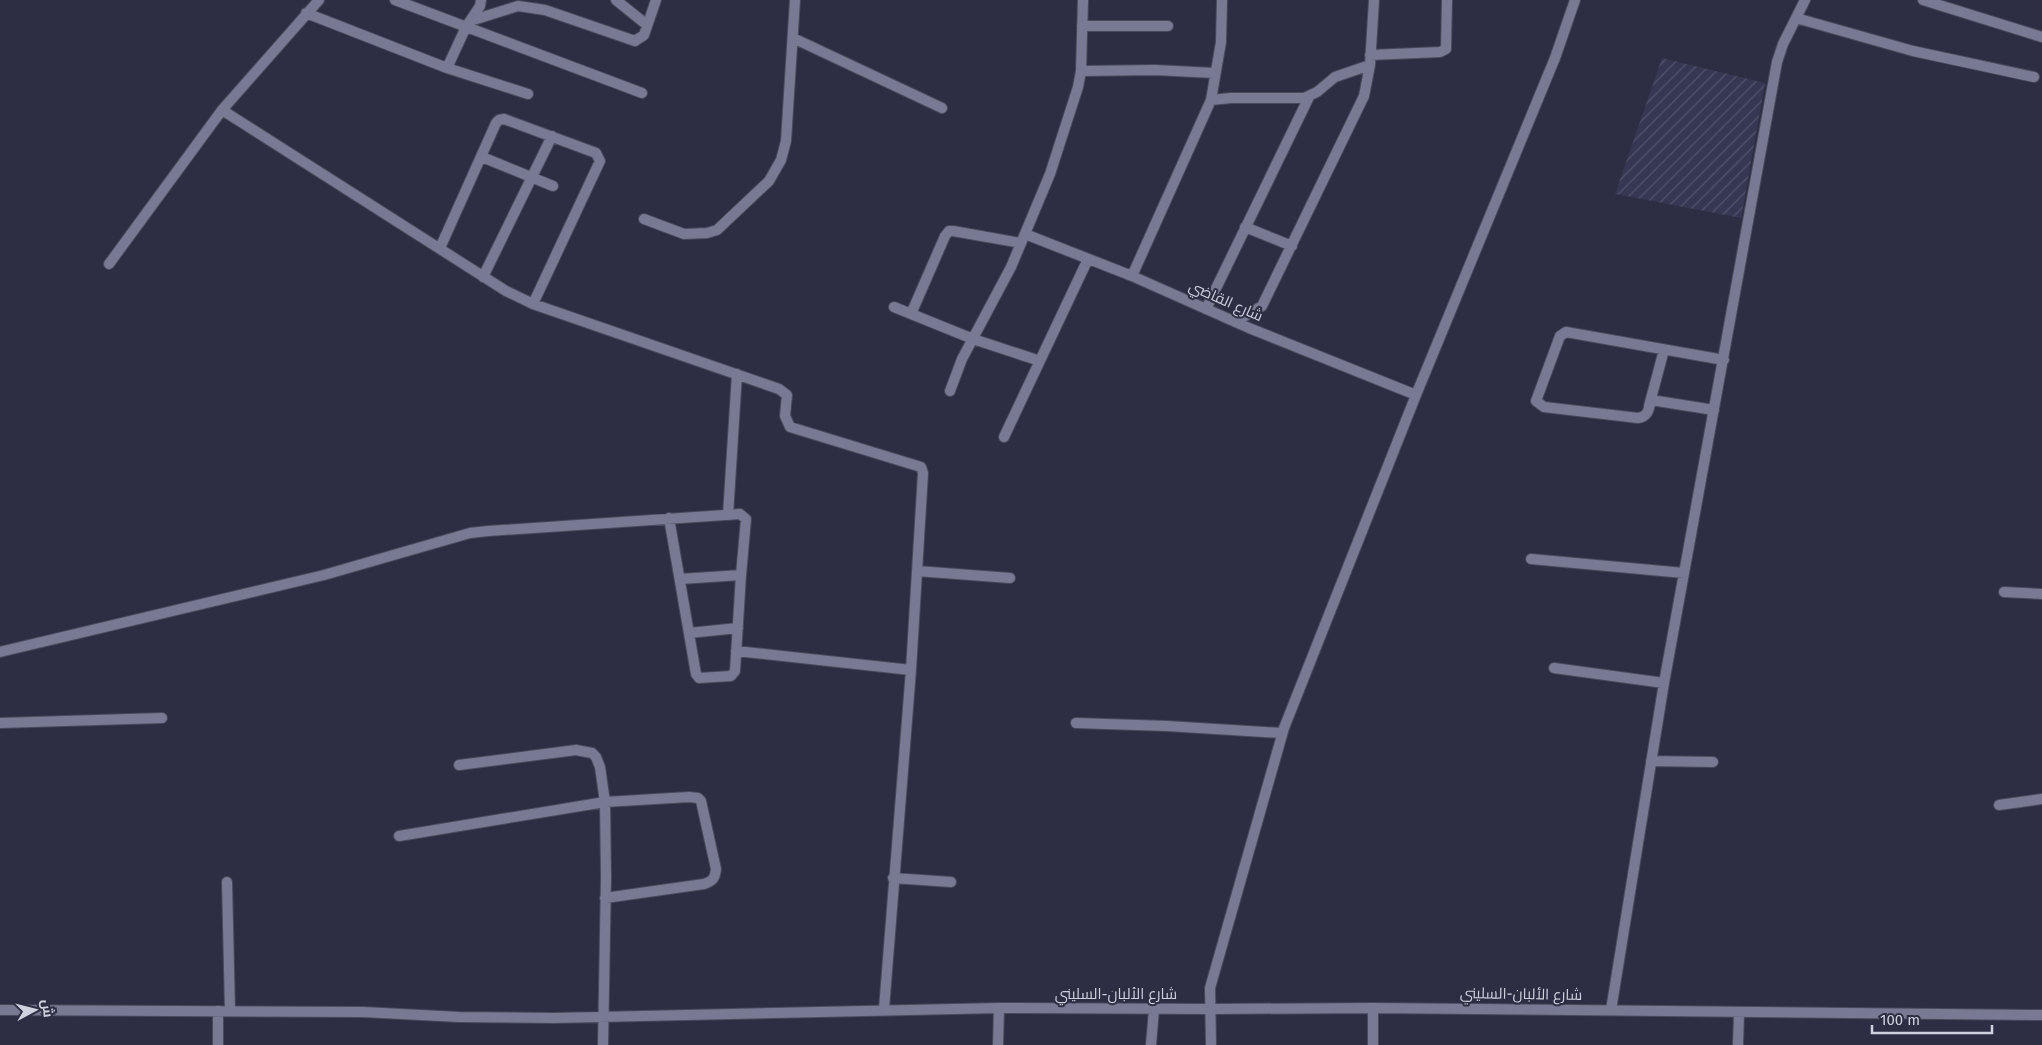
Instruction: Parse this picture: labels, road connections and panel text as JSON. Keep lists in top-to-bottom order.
{
  "streets": {
    "street": ["شارع القاضي", "شارع الألبان-السليني"]
  },
  "scale_bar": "100 m",
  "north": "right"
}
